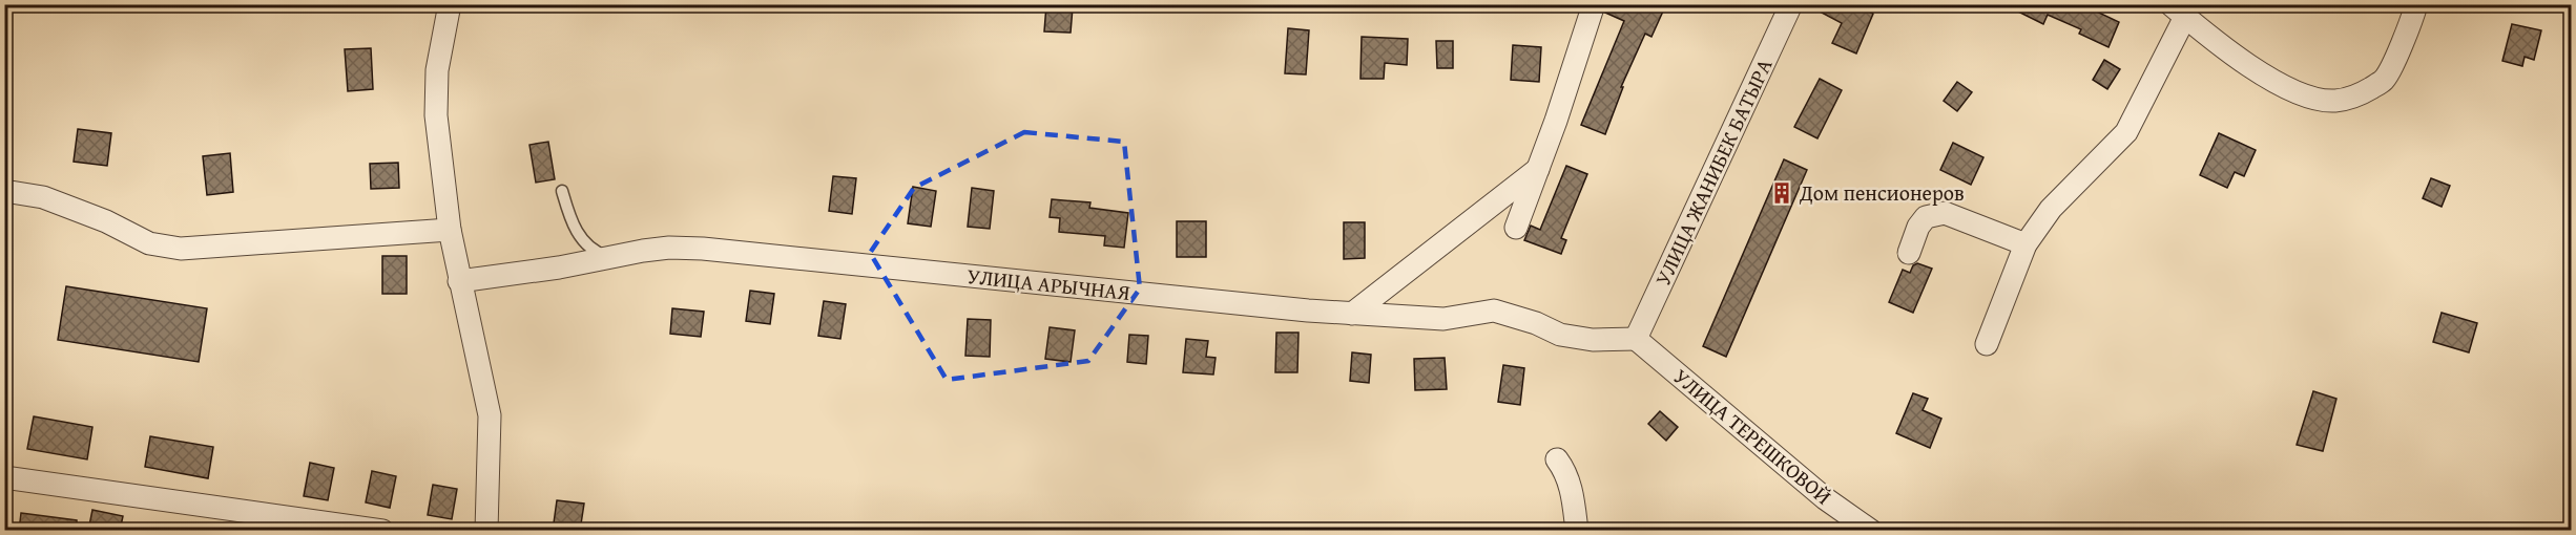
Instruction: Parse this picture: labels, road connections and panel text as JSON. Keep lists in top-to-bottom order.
{
  "streets": {
    "street": ["УЛИЦА ЖАНИБЕК БАТЫРА", "УЛИЦА АРЫЧНАЯ", "УЛИЦА ТЕРЕШКОВОЙ"]
  },
  "crossings": [
    ["УЛИЦА ЖАНИБЕК БАТЫРА", "УЛИЦА АРЫЧНАЯ"],
    ["УЛИЦА ЖАНИБЕК БАТЫРА", "УЛИЦА ТЕРЕШКОВОЙ"],
    ["УЛИЦА АРЫЧНАЯ", "УЛИЦА ТЕРЕШКОВОЙ"]
  ],
  "places": {
    "building": ["Дом пенсионеров"]
  }
}
